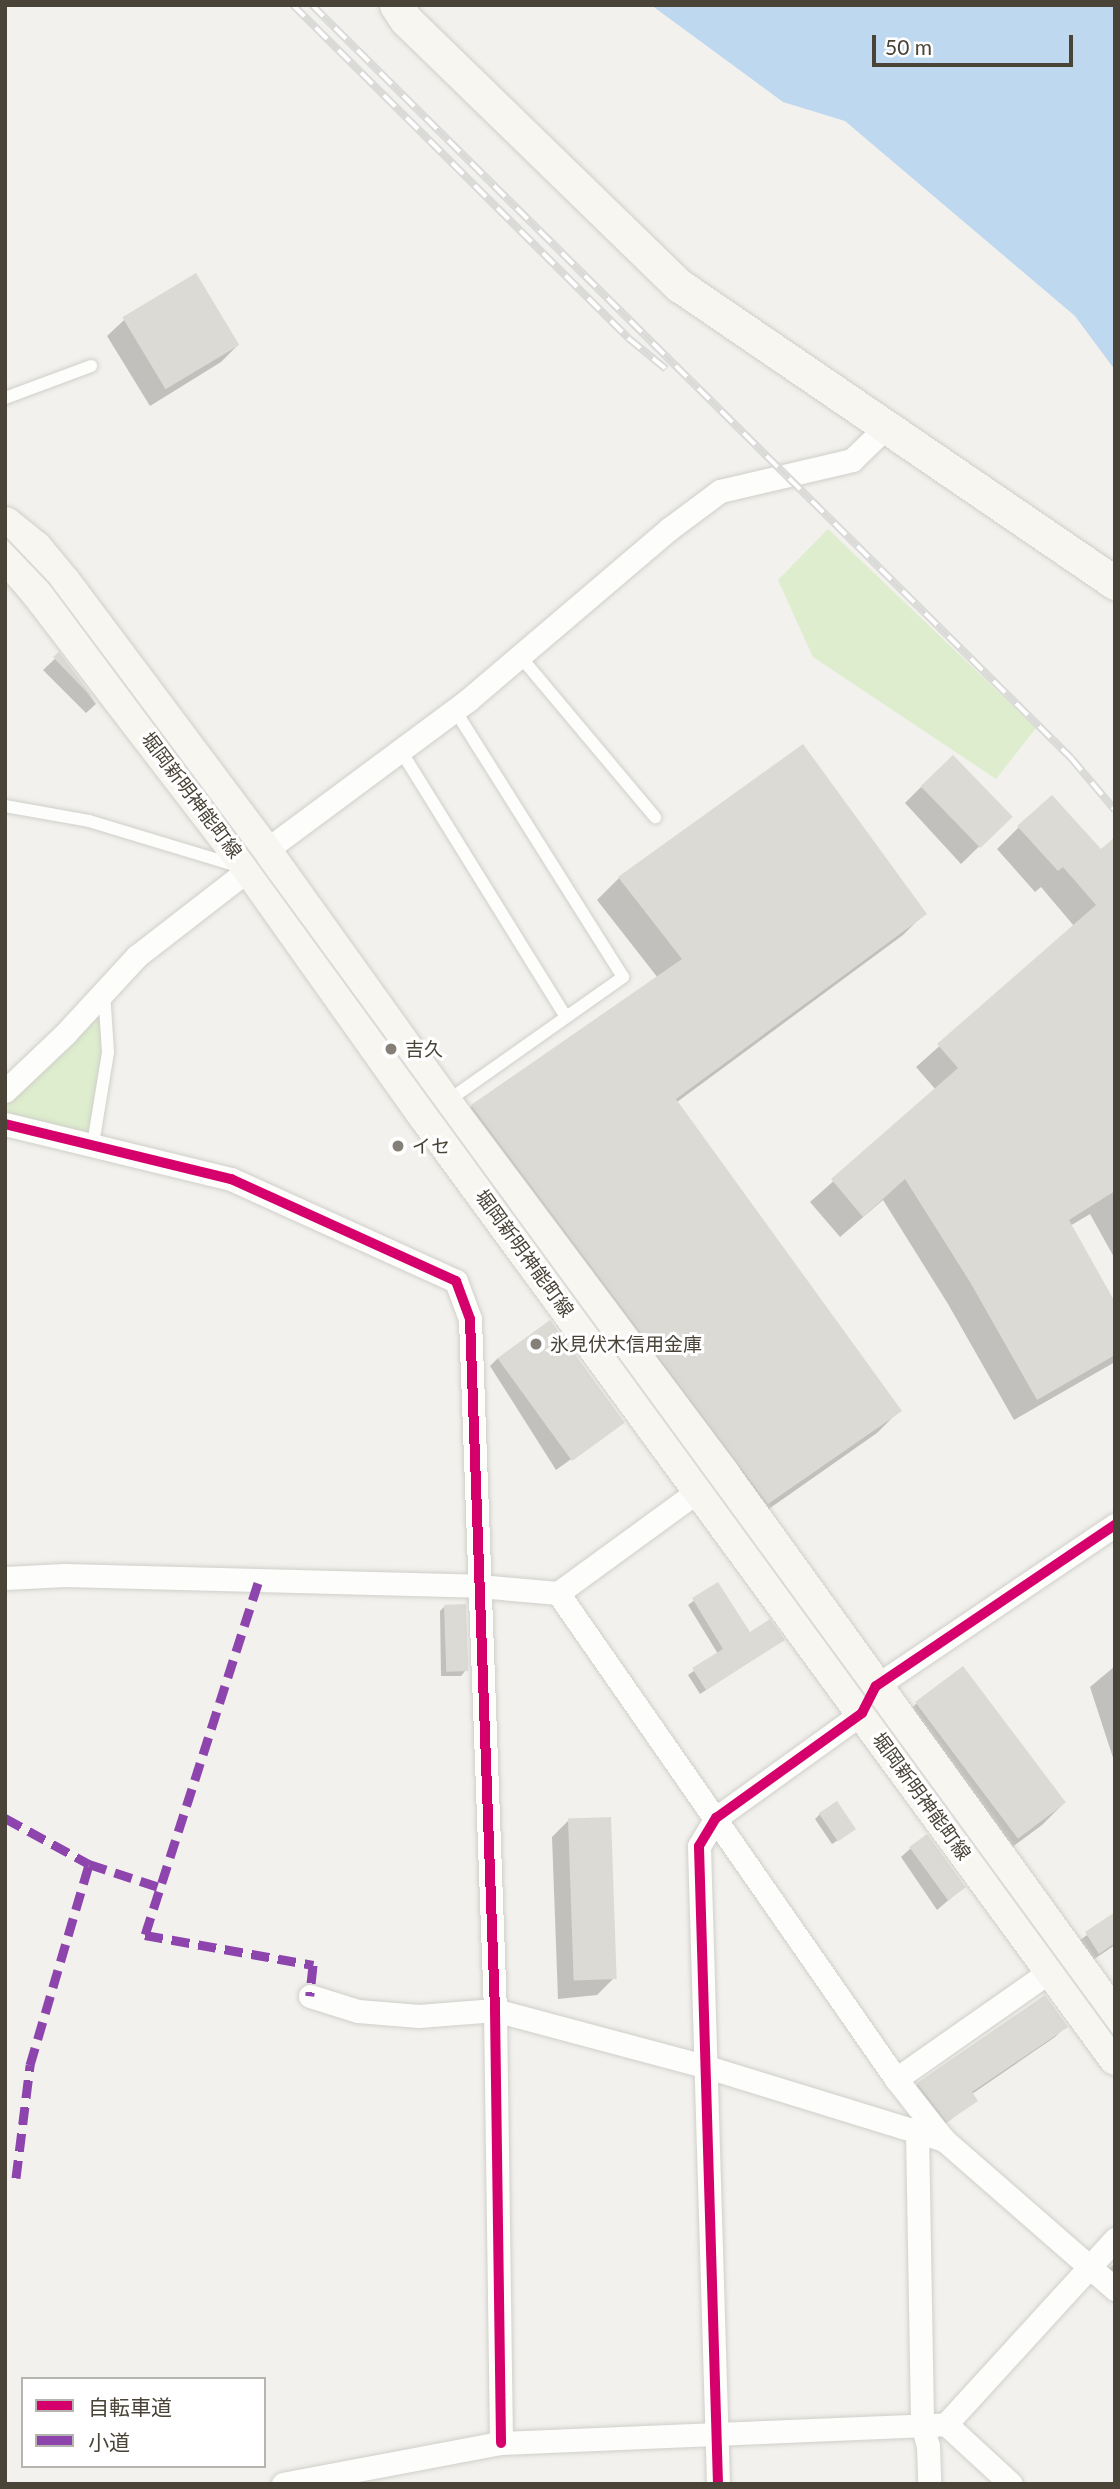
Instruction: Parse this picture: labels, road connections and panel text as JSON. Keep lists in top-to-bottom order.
{
  "streets": {
    "main road": ["堀岡新明神能町線"]
  },
  "places": ["吉久", "イセ", "氷見伏木信用金庫"],
  "legend": ["自転車道", "小道"],
  "scale_bar": "50 m"
}
